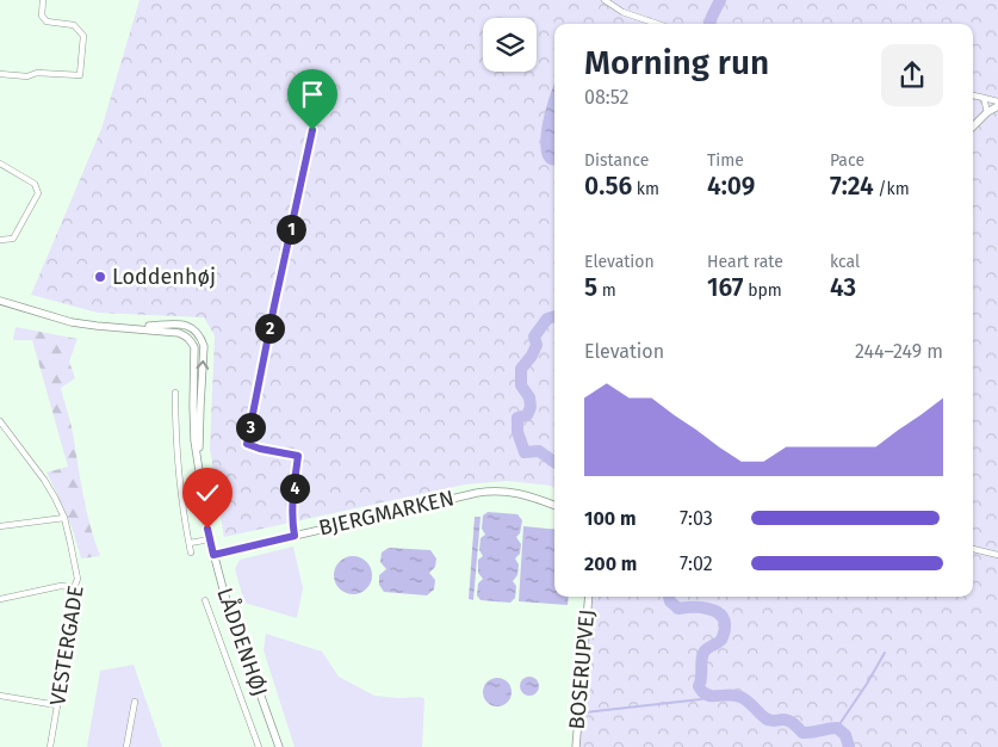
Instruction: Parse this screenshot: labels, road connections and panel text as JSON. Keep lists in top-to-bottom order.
{
  "streets": {
    "street": [
      "BJERGMARKEN",
      "LÅDDENHØJ",
      "VESTERGADE",
      "BOSERUPVEJ"
    ]
  },
  "crossings": [
    ["BJERGMARKEN", "LÅDDENHØJ"]
  ],
  "places": ["Loddenhøj"],
  "page": {
    "heading": ["Morning run", "08:52"],
    "stats": [
      ["Distance", "0.56 km"],
      ["Time", "4:09"],
      ["Pace", "7:24 /km"],
      ["Elevation", "5 m"],
      ["Heart rate", "167 bpm"],
      ["kcal", "43"]
    ],
    "pins": [
      "1",
      "2",
      "3",
      "4"
    ],
    "chart": ["Elevation", "244–249 m"],
    "list": [
      {
        "name": "100 m",
        "note": "7:03"
      },
      {
        "name": "200 m",
        "note": "7:02"
      }
    ]
  }
}
